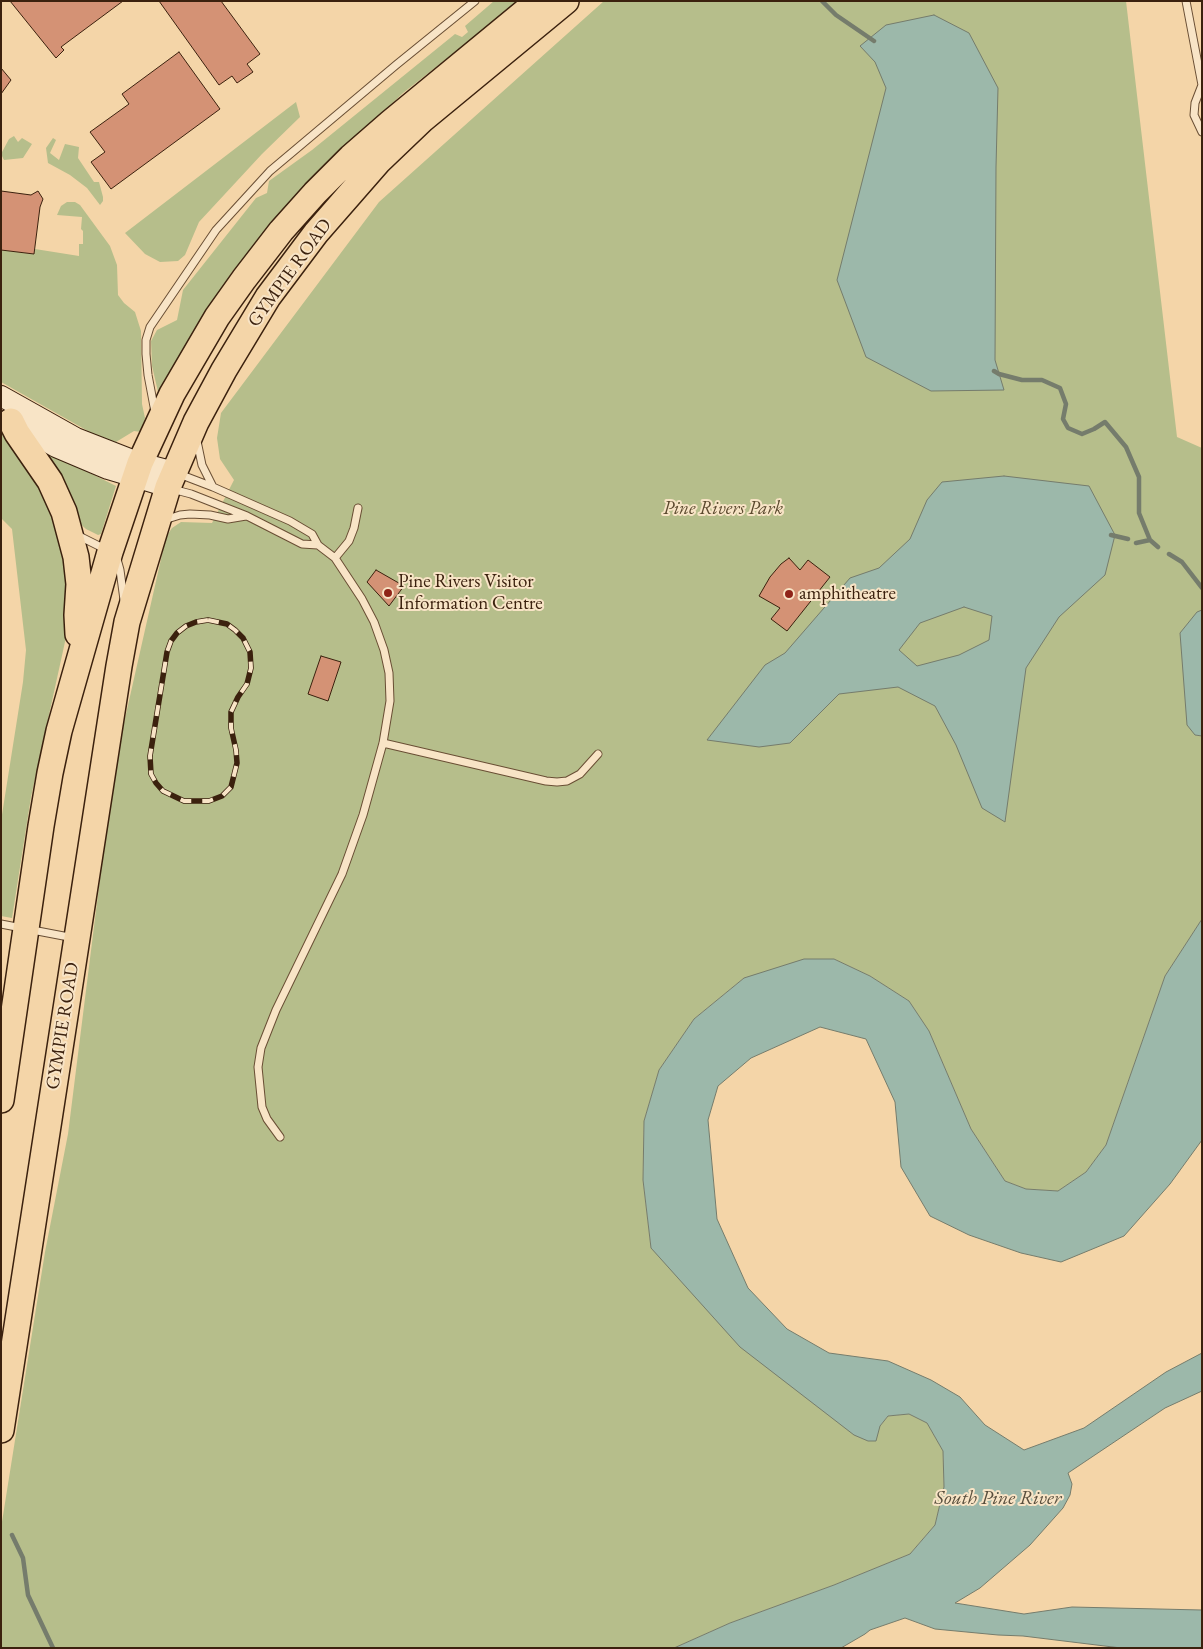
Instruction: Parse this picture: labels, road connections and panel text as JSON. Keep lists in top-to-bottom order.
{
  "streets": {
    "highway": ["GYMPIE ROAD"]
  },
  "water": ["South Pine River"],
  "parks": ["Pine Rivers Park"],
  "places": ["Pine Rivers Visitor Information Centre", "amphitheatre"]
}
